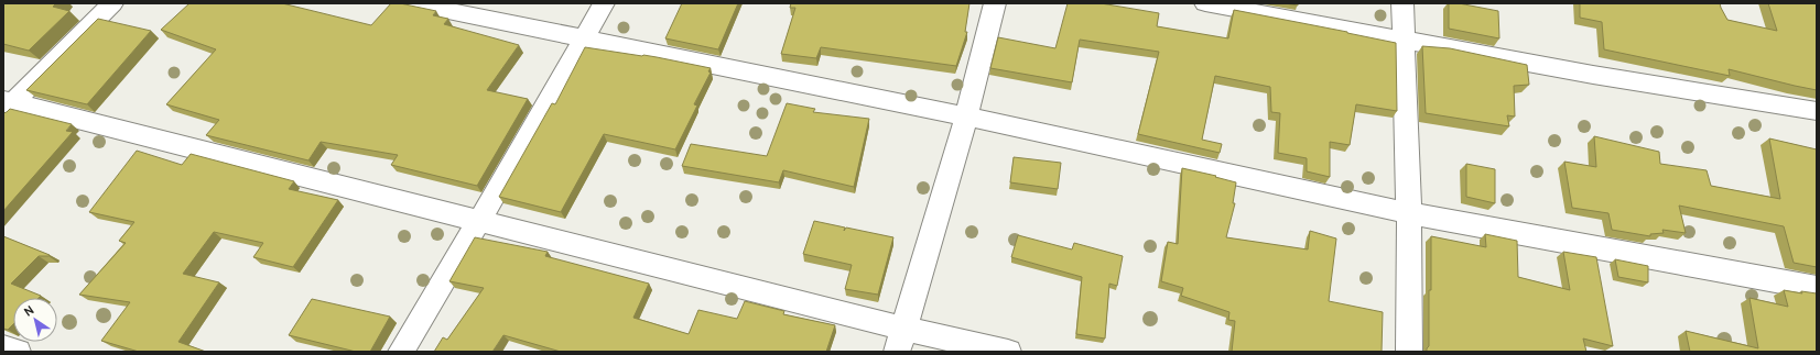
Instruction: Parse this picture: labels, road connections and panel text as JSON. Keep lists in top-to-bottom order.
{
  "north": "top left"
}
